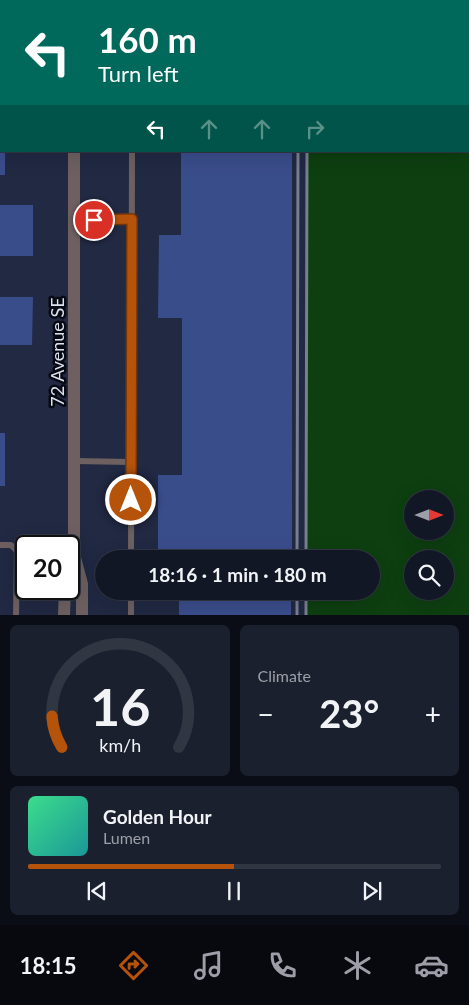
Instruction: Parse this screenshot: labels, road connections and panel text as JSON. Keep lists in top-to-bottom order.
{
  "streets": {
    "street": ["72 Avenue SE"]
  },
  "north": "right",
  "page": {
    "turn": ["160 m", "Turn left"],
    "limit": "20",
    "trip": "18:16 · 1 min · 180 m",
    "tile": "Climate",
    "heat": ["−", "23°", "+"],
    "song": ["Golden Hour", "Lumen"],
    "tabs": "18:15",
    "gauge": ["16", "km/h"]
  }
}
